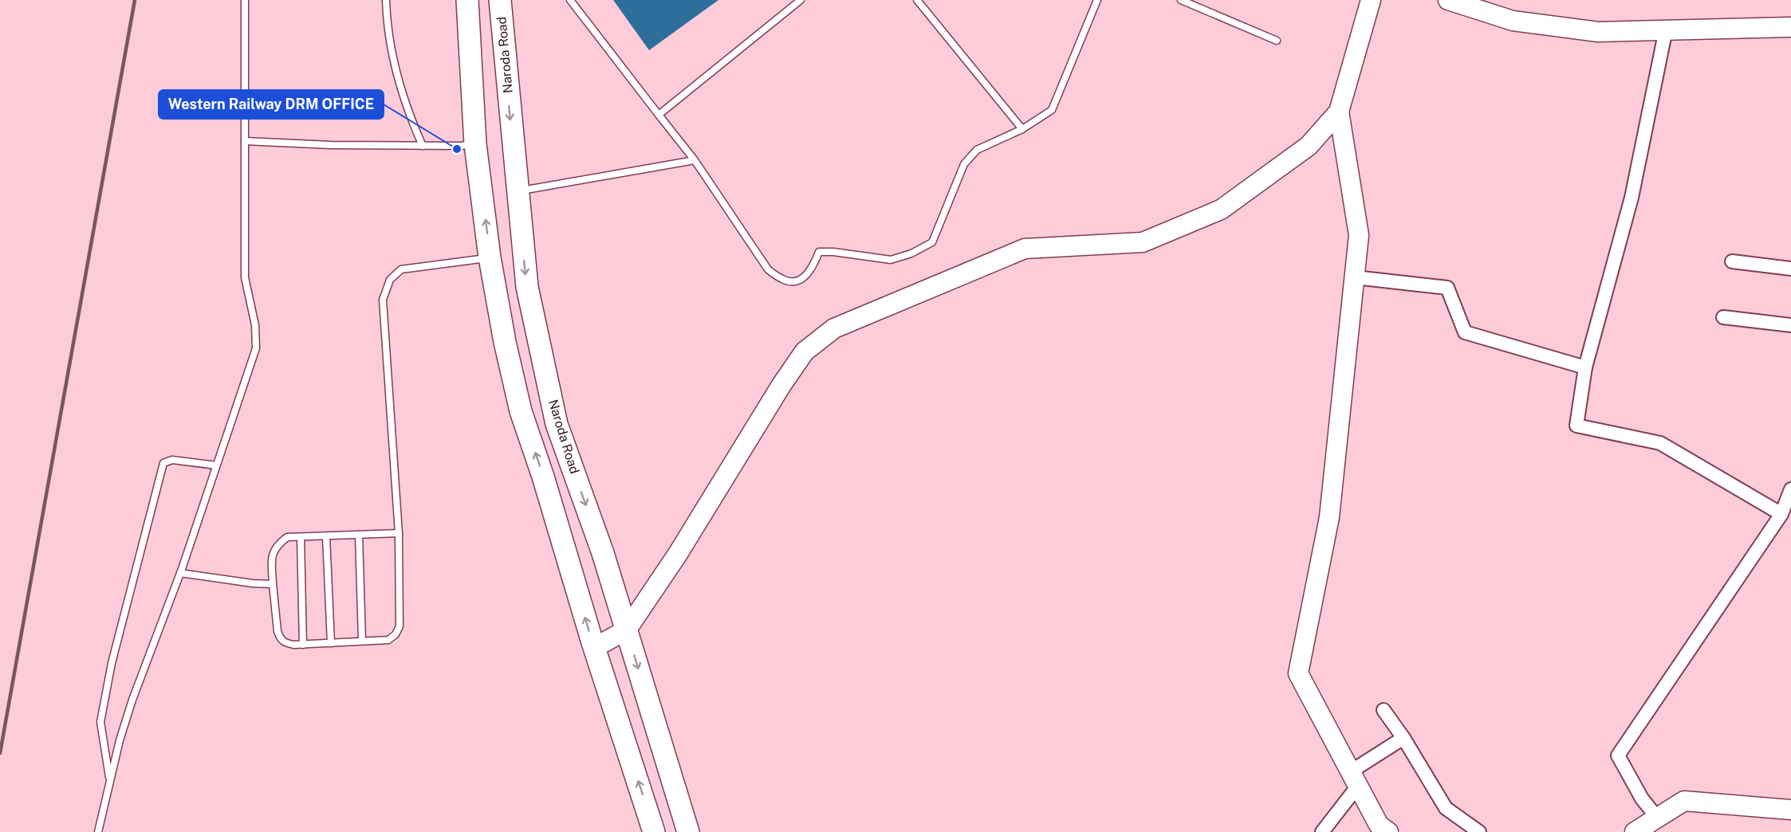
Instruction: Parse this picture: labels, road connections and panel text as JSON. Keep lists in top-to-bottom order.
{
  "streets": {
    "main road": ["Naroda Road"]
  },
  "places": ["Western Railway DRM OFFICE"]
}
